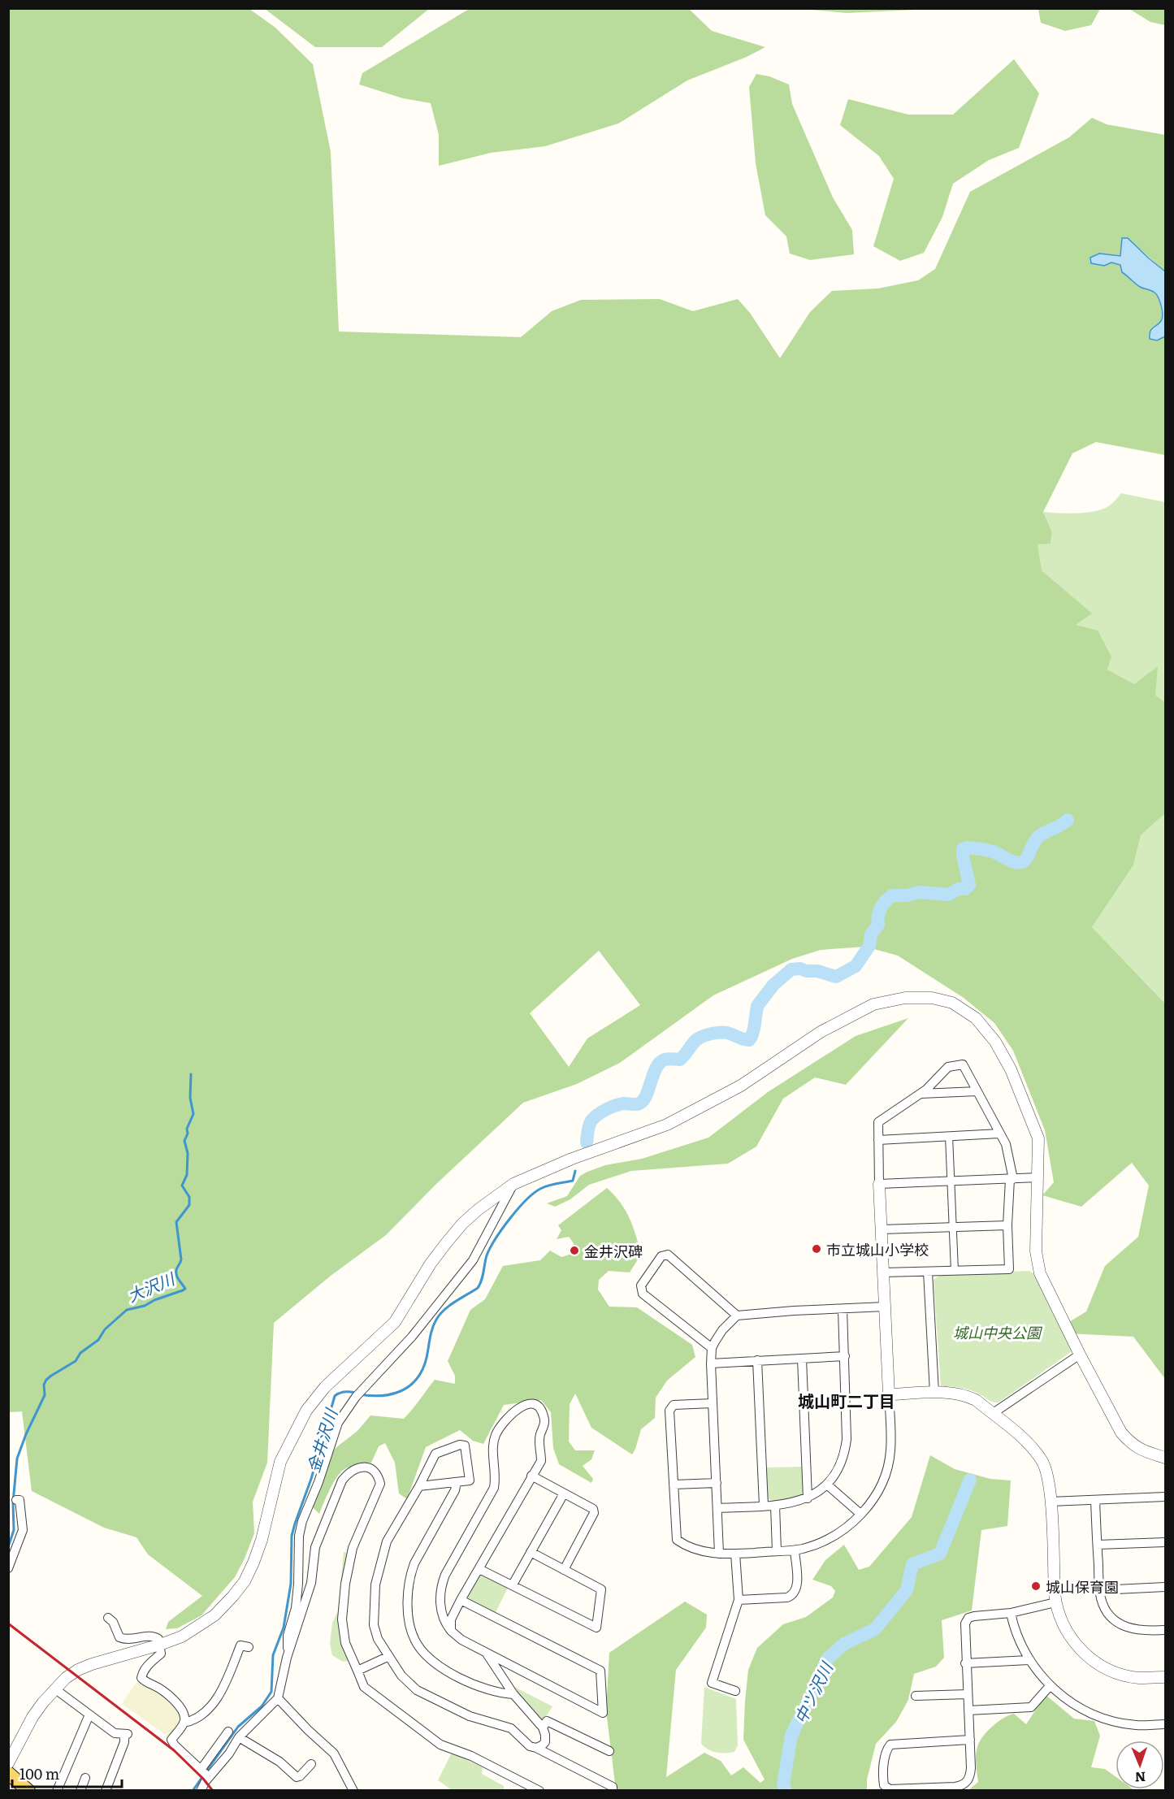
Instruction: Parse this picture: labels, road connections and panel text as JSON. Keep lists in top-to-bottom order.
{
  "districts": ["城山町二丁目"],
  "water": ["大沢川", "金井沢川", "中ツ沢川"],
  "parks": ["城山中央公園"],
  "places": ["市立城山小学校", "金井沢碑", "城山保育園"],
  "scale_bar": "100 m",
  "north": "bottom"
}
